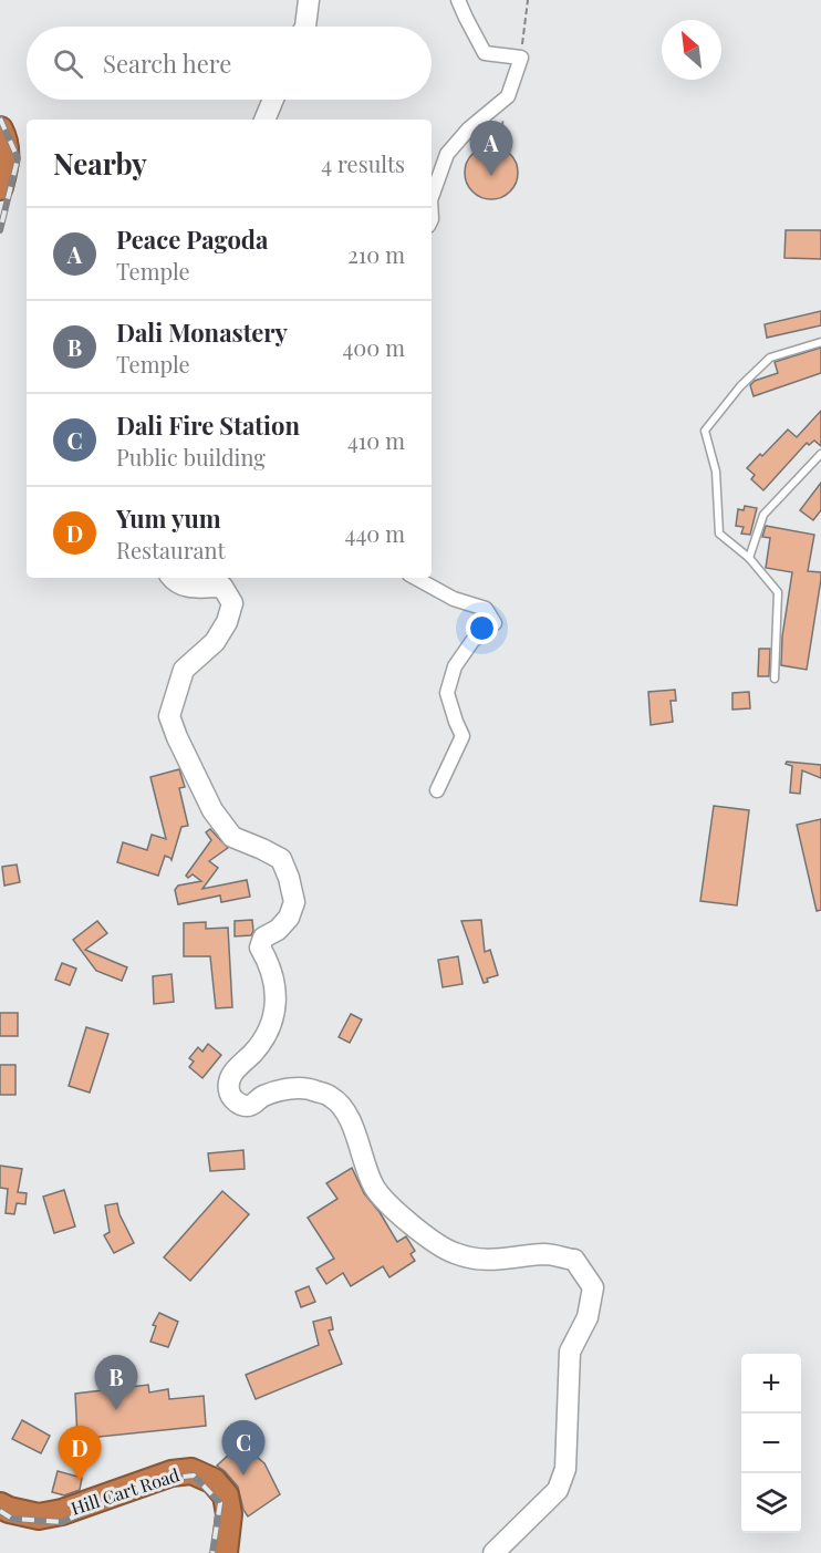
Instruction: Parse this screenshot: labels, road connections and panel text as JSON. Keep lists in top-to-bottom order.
{
  "streets": {
    "highway": ["Hill Cart Road"]
  },
  "north": "top left",
  "page": {
    "search": "Search here",
    "heading": ["Nearby", "4 results"],
    "pins": [
      "A",
      "B",
      "C",
      "D"
    ],
    "list": [
      {
        "mark": "A",
        "name": "Peace Pagoda",
        "note": "Temple",
        "value": "210 m"
      },
      {
        "mark": "B",
        "name": "Dali Monastery",
        "note": "Temple",
        "value": "400 m"
      },
      {
        "mark": "C",
        "name": "Dali Fire Station",
        "note": "Public building",
        "value": "410 m"
      },
      {
        "mark": "D",
        "name": "Yum yum",
        "note": "Restaurant",
        "value": "440 m"
      }
    ],
    "map_buttons": ["+", "−"]
  }
}
